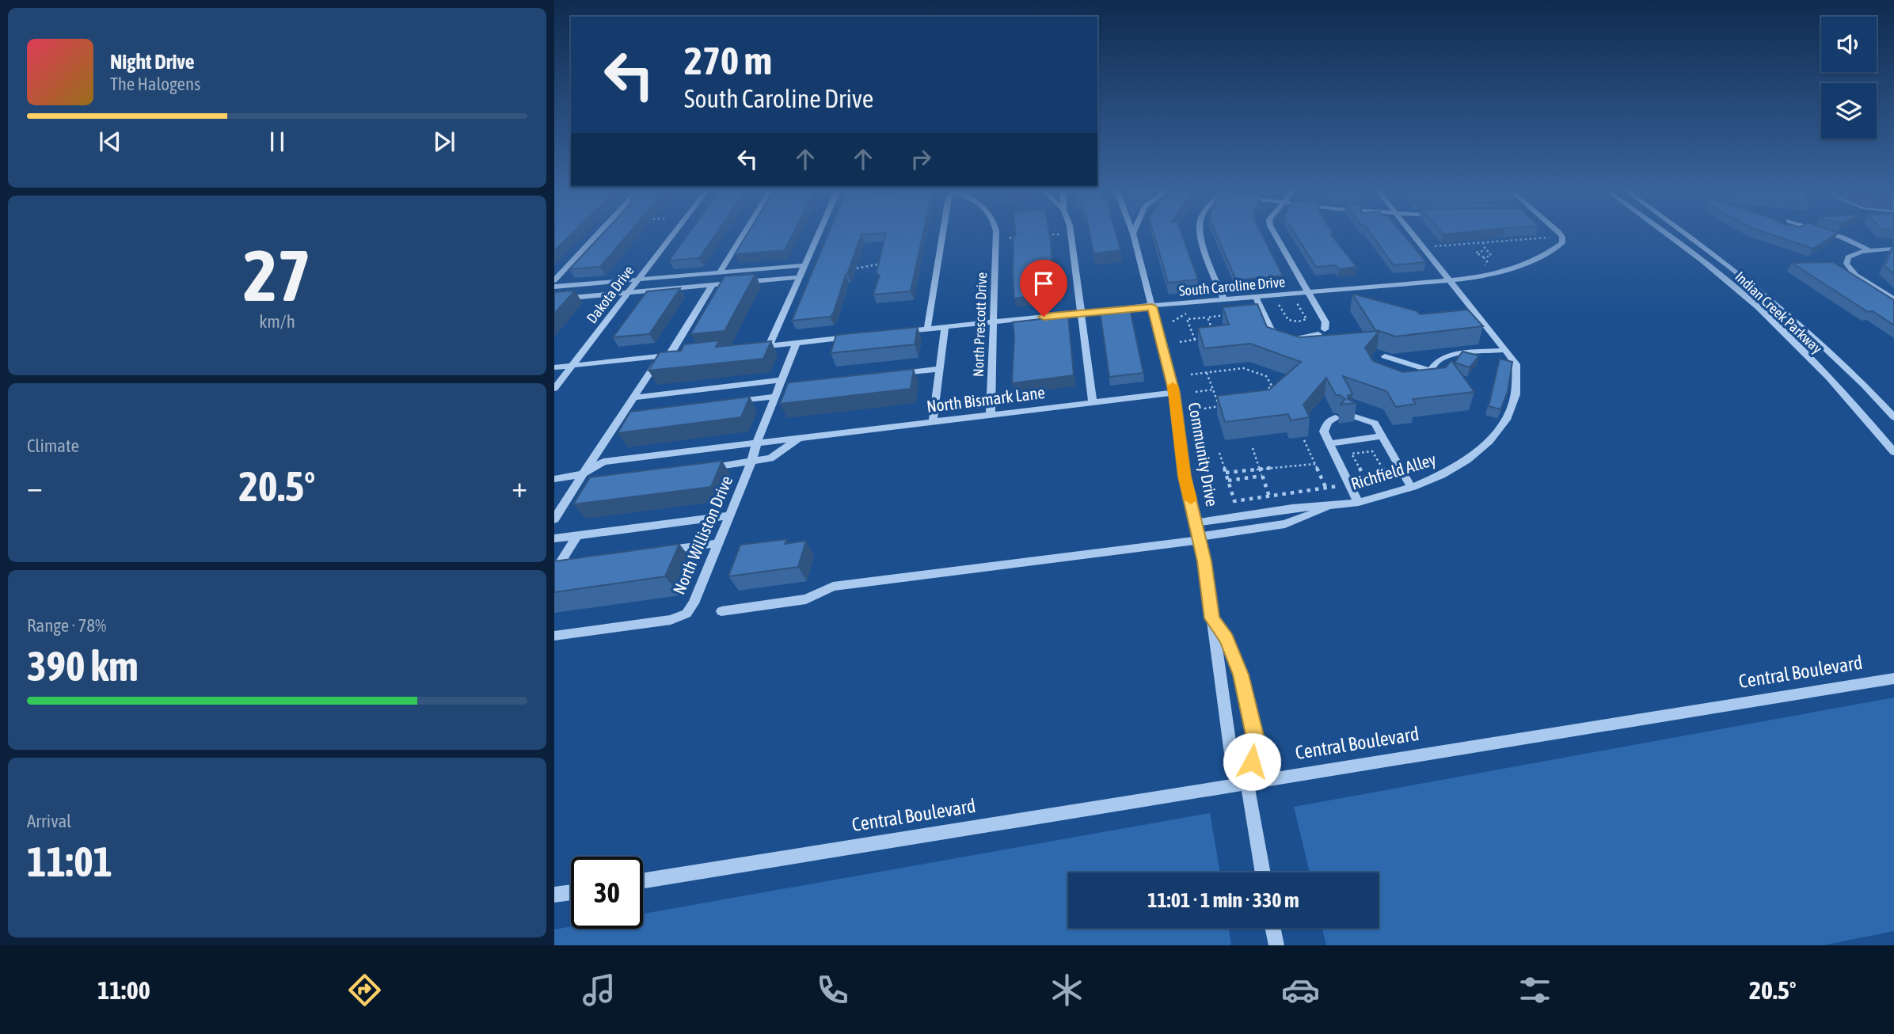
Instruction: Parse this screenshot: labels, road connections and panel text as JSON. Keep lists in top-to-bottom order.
{
  "streets": {
    "street": [
      "South Caroline Drive",
      "Dakota Drive",
      "Indian Creek Parkway",
      "North Prescott Drive",
      "North Bismark Lane",
      "Community Drive",
      "Richfield Alley",
      "North Williston Drive",
      "Central Boulevard"
    ]
  },
  "crossings": [
    ["South Caroline Drive", "North Prescott Drive"],
    ["South Caroline Drive", "Community Drive"],
    ["South Caroline Drive", "Richfield Alley"],
    ["North Prescott Drive", "North Bismark Lane"],
    ["North Bismark Lane", "Community Drive"],
    ["North Bismark Lane", "North Williston Drive"],
    ["Community Drive", "Richfield Alley"],
    ["Community Drive", "Central Boulevard"]
  ],
  "page": {
    "turn": ["270 m", "South Caroline Drive"],
    "song": ["Night Drive", "The Halogens"],
    "tile": [
      ["27", "km/h"],
      "Climate",
      ["Range · 78%", "390 km"],
      ["Arrival", "11:01"]
    ],
    "heat": ["−", "20.5°", "+"],
    "limit": "30",
    "trip": "11:01 · 1 min · 330 m",
    "tabs": ["11:00", "20.5°"]
  }
}
